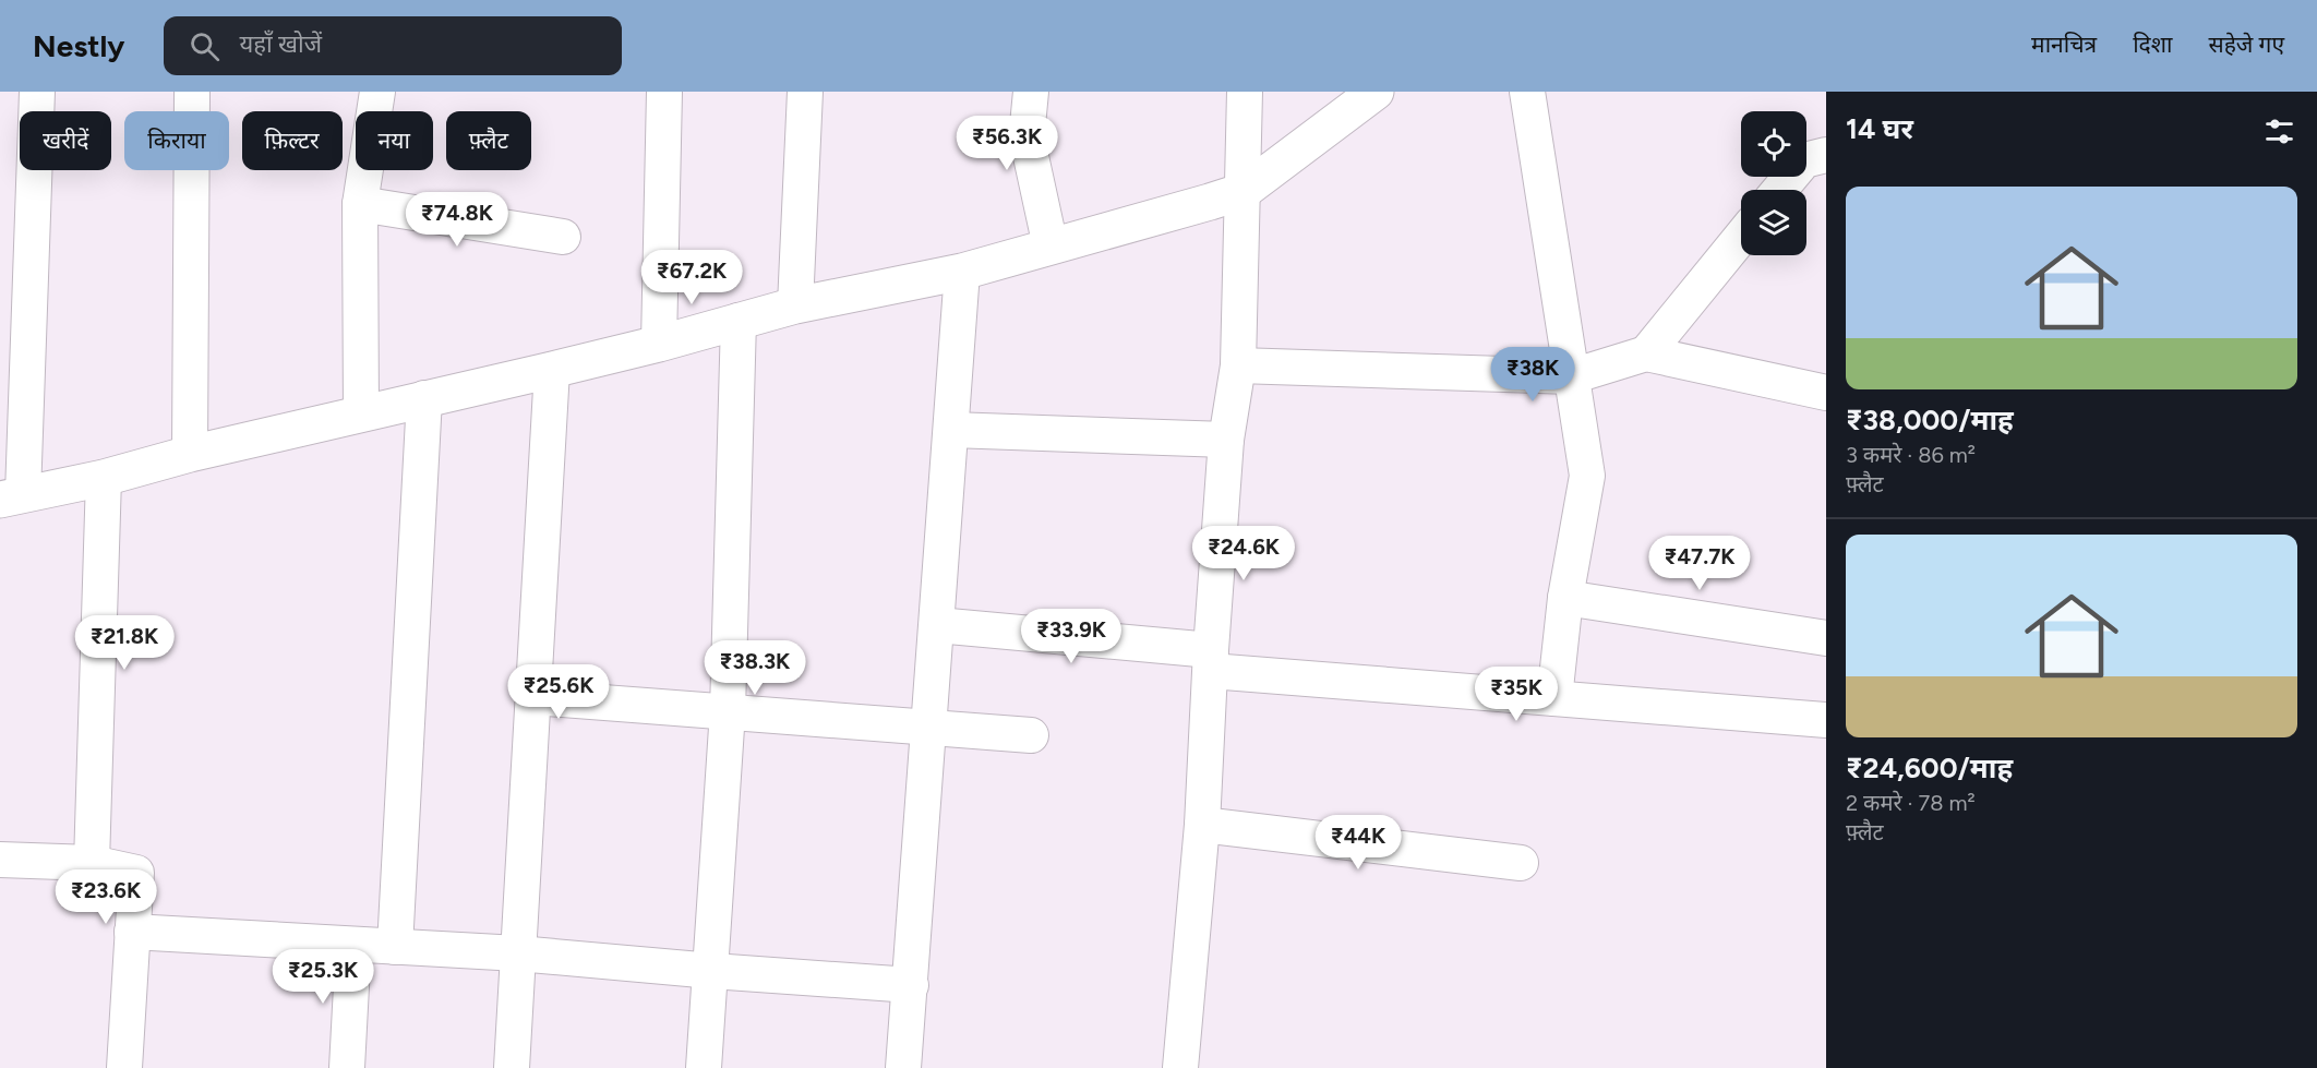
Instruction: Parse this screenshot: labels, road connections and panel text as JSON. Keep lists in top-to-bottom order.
{
  "page": {
    "header": "Nestly",
    "search": "यहाँ खोजें",
    "nav": ["मानचित्र", "दिशा", "सहेजे गए"],
    "heading": "14 घर",
    "chip": [
      "खरीदें",
      "किराया",
      "फ़िल्टर",
      "नया",
      "फ़्लैट"
    ],
    "price": [
      "₹56.3K",
      "₹74.8K",
      "₹67.2K",
      "₹38K",
      "₹24.6K",
      "₹47.7K",
      "₹33.9K",
      "₹21.8K",
      "₹38.3K",
      "₹25.6K",
      "₹35K",
      "₹44K",
      "₹23.6K",
      "₹25.3K"
    ],
    "list": [
      {
        "name": "₹38,000/माह",
        "note": "3 कमरे · 86 m² · फ़्लैट"
      },
      {
        "name": "₹24,600/माह",
        "note": "2 कमरे · 78 m² · फ़्लैट"
      }
    ]
  }
}
